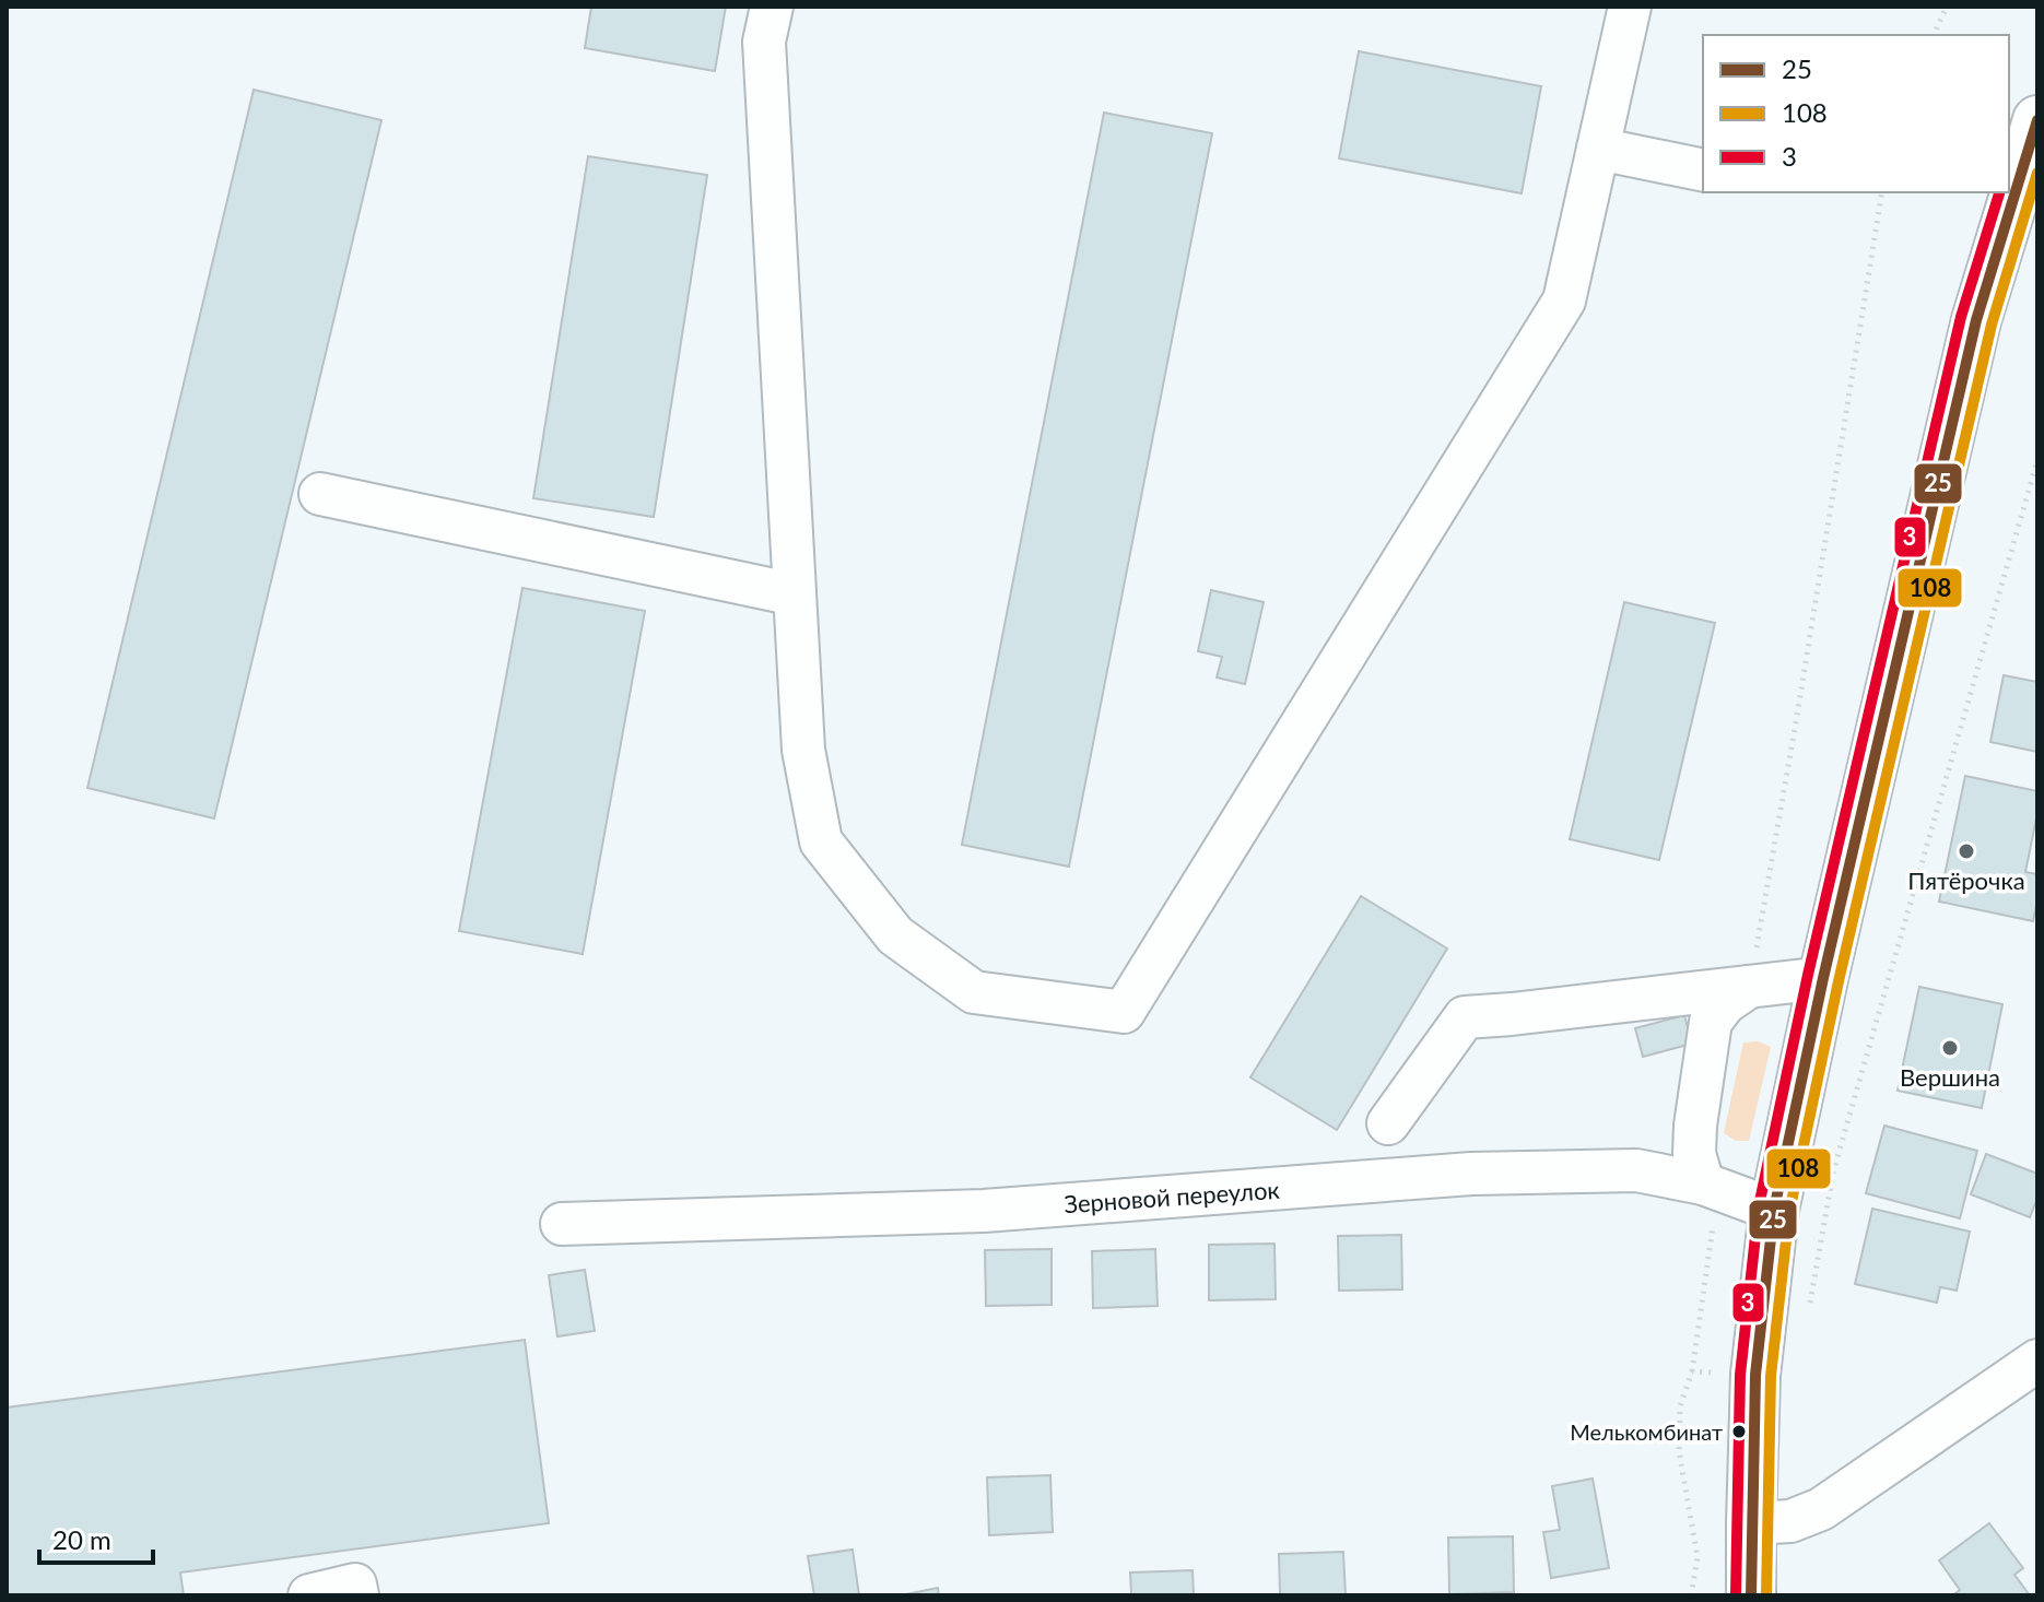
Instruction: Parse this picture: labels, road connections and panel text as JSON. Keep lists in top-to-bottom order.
{
  "streets": {
    "street": ["Зерновой переулок"]
  },
  "places": ["Пятёрочка", "Вершина", "Мелькомбинат"],
  "lines": ["transit line 25", "transit line 108", "transit line 3"],
  "legend": ["25", "108", "3"],
  "scale_bar": "20 m"
}
